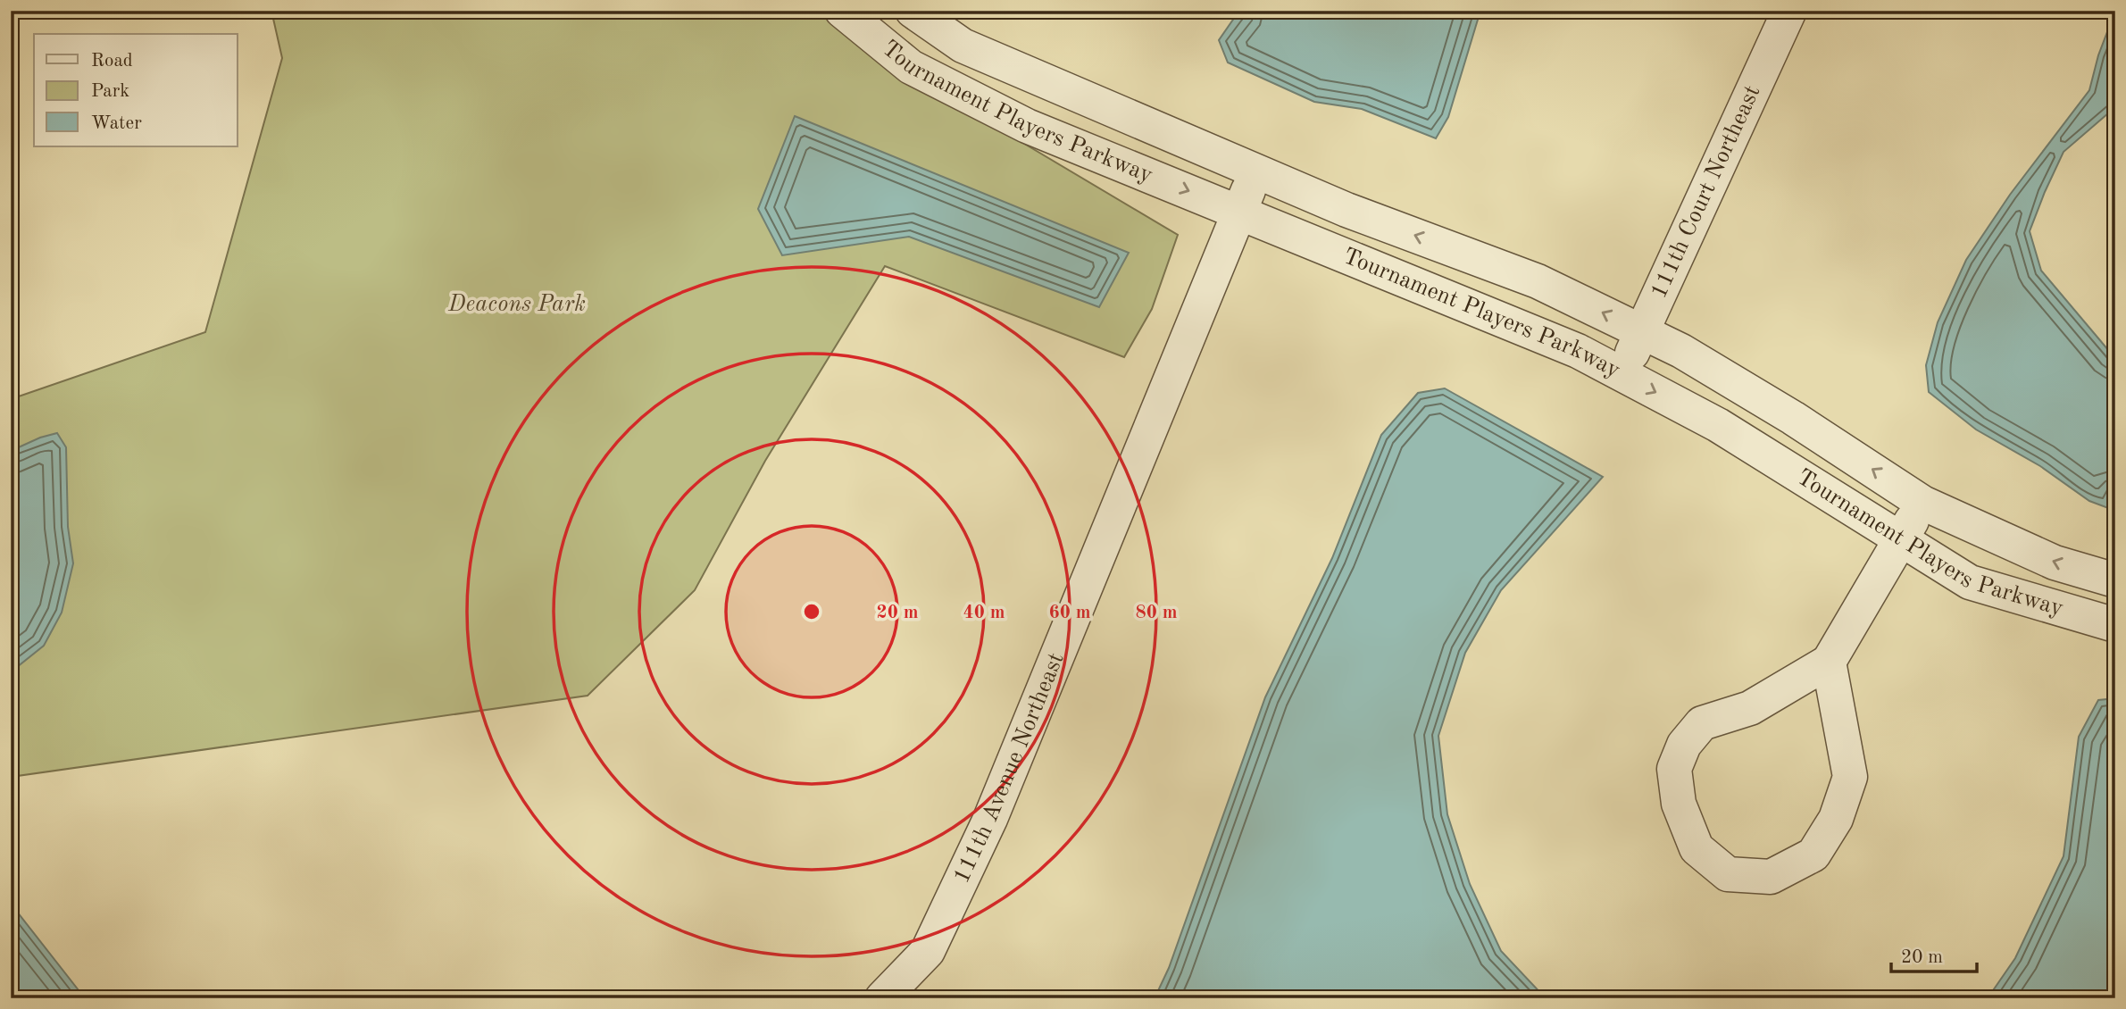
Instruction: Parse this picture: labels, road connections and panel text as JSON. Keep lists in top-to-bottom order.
{
  "streets": {
    "street": ["Tournament Players Parkway", "111th Court Northeast", "111th Avenue Northeast"]
  },
  "crossings": [
    ["Tournament Players Parkway", "111th Court Northeast"],
    ["Tournament Players Parkway", "111th Avenue Northeast"]
  ],
  "parks": ["Deacons Park"],
  "legend": ["Road", "Park", "Water"],
  "scale_bar": "20 m",
  "rings": [
    "20 m",
    "40 m",
    "60 m",
    "80 m"
  ]
}
